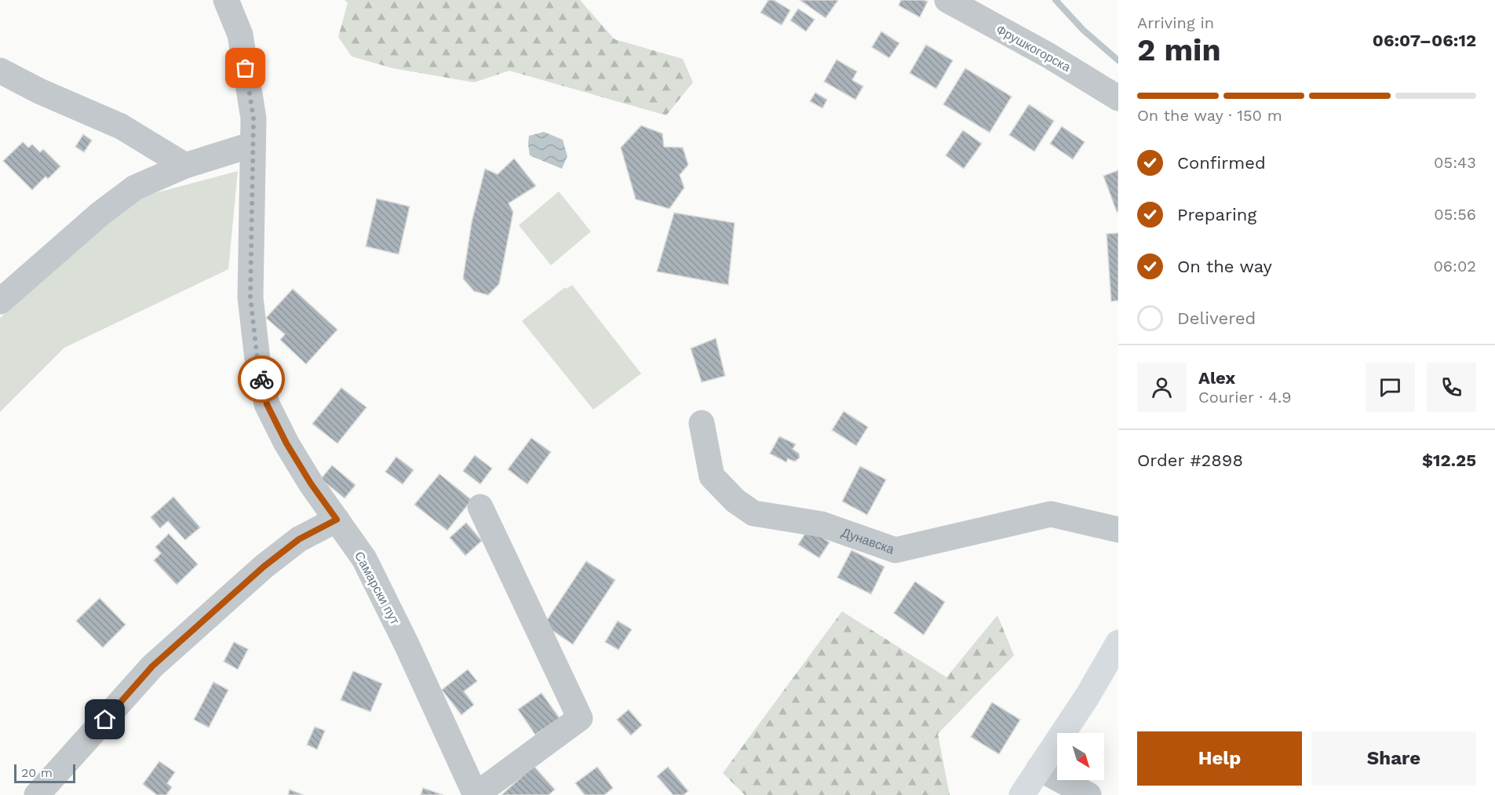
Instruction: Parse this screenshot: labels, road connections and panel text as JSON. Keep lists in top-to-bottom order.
{
  "streets": {
    "street": ["Фрушкогорска", "Дунавска", "Самарски пут"]
  },
  "scale_bar": "20 m",
  "north": "bottom right",
  "page": {
    "heading": ["2 min", "Arriving in", "06:07–06:12"],
    "panel": [
      "Alex",
      "Courier · 4.9",
      "Order #2898",
      "$12.25"
    ],
    "bar": "On the way · 150 m",
    "list": [
      ["Confirmed", "05:43"],
      ["Preparing", "05:56"],
      ["On the way", "06:02"],
      "Delivered"
    ],
    "buttons": ["Help", "Share"],
    "scale": "20 m"
  }
}
